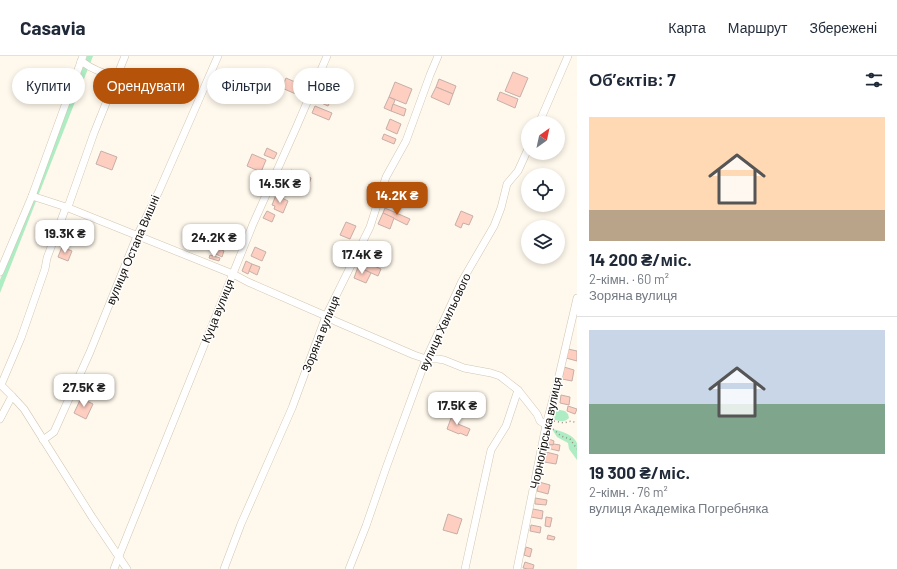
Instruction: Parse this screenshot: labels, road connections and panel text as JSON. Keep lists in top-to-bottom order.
{
  "streets": {
    "street": [
      "вулиця Остапа Вишні",
      "Куца вулиця",
      "вулиця Хвильового",
      "Зоряна вулиця",
      "Чорногірська вулиця"
    ]
  },
  "north": "top right",
  "page": {
    "header": "Casavia",
    "nav": ["Карта", "Маршрут", "Збережені"],
    "heading": "Об’єктів: 7",
    "chip": [
      "Купити",
      "Орендувати",
      "Фільтри",
      "Нове"
    ],
    "list": [
      {
        "name": "14 200 ₴/міс.",
        "note": "2-кімн. · 60 m² · Зоряна вулиця"
      },
      {
        "name": "19 300 ₴/міс.",
        "note": "2-кімн. · 76 m² · вулиця Академіка Погребняка"
      }
    ],
    "price": [
      "14.5K ₴",
      "14.2K ₴",
      "19.3K ₴",
      "24.2K ₴",
      "17.4K ₴",
      "27.5K ₴",
      "17.5K ₴"
    ]
  }
}
